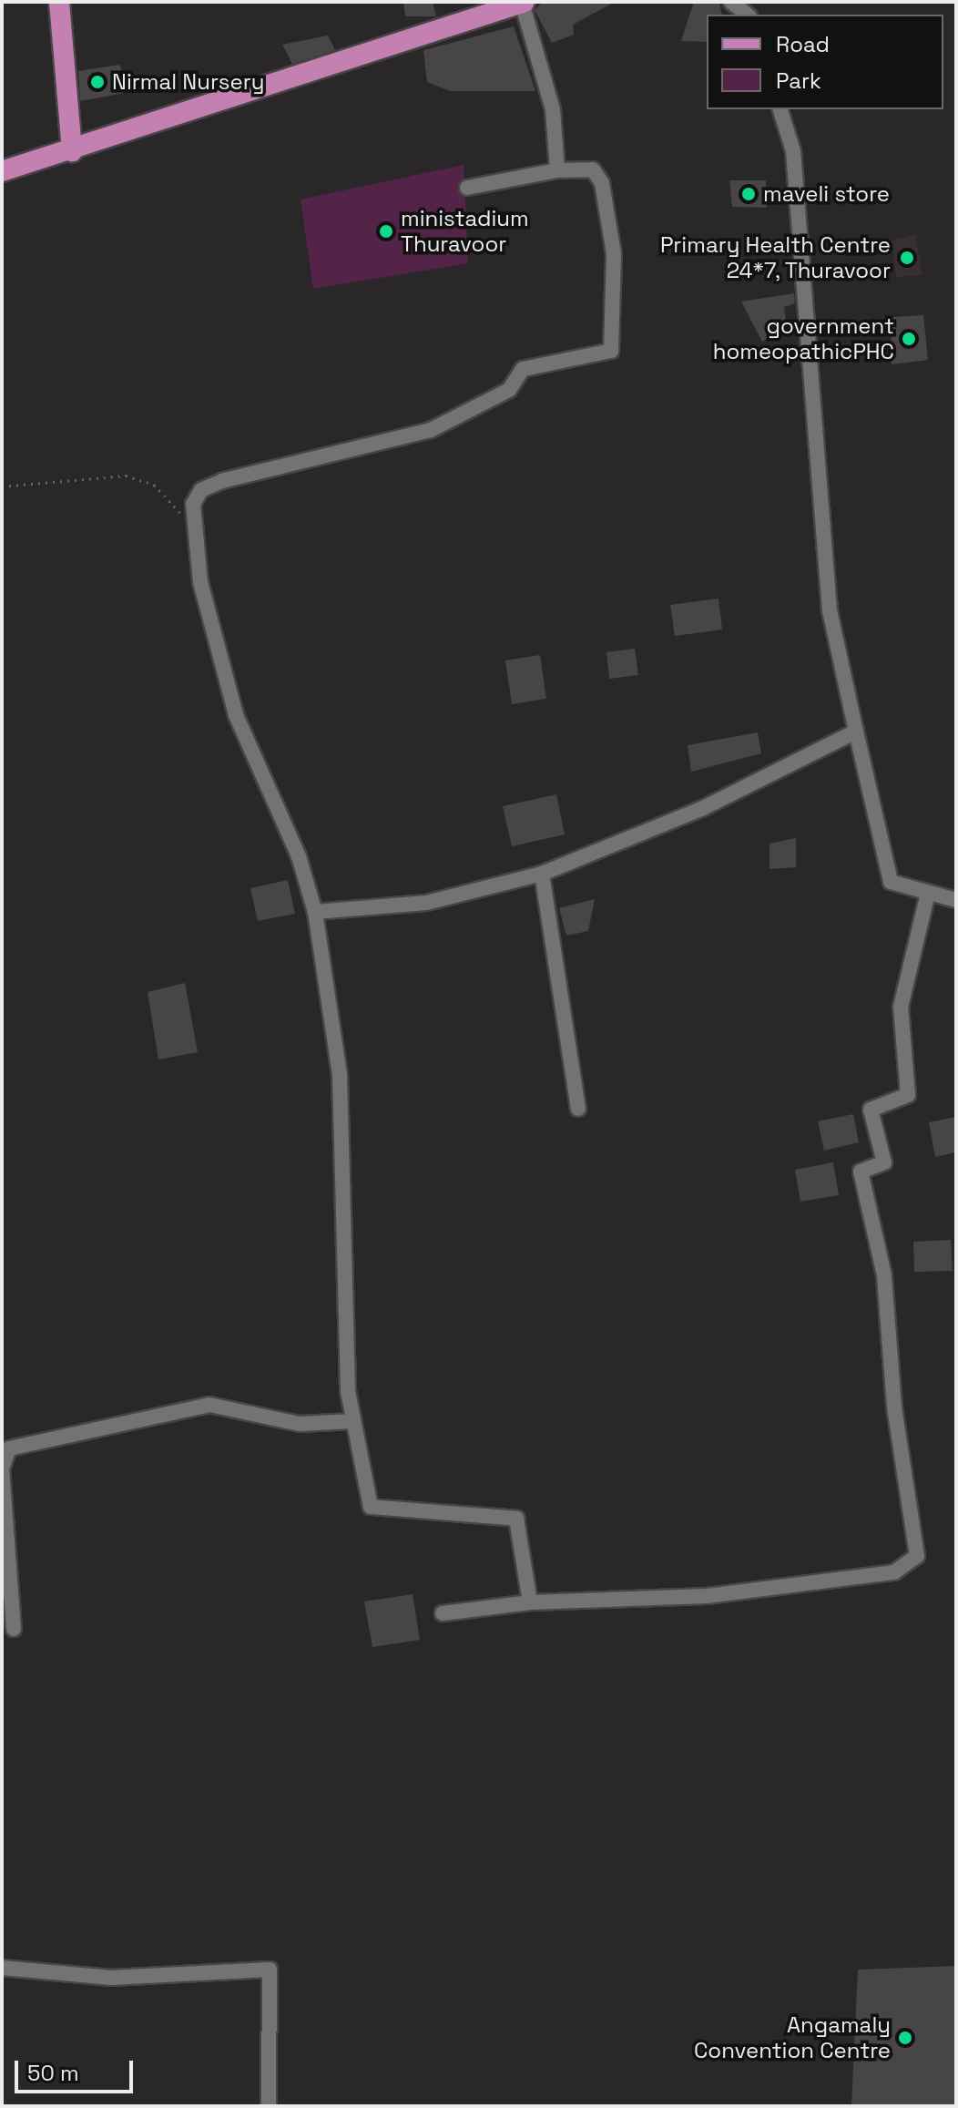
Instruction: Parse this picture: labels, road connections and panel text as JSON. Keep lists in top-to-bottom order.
{
  "places": [
    "Nirmal Nursery",
    "maveli store",
    "ministadium Thuravoor",
    "Primary Health Centre 24*7, Thuravoor",
    "government homeopathicPHC",
    "Angamaly Convention Centre"
  ],
  "legend": ["Road", "Park"],
  "scale_bar": "50 m"
}
